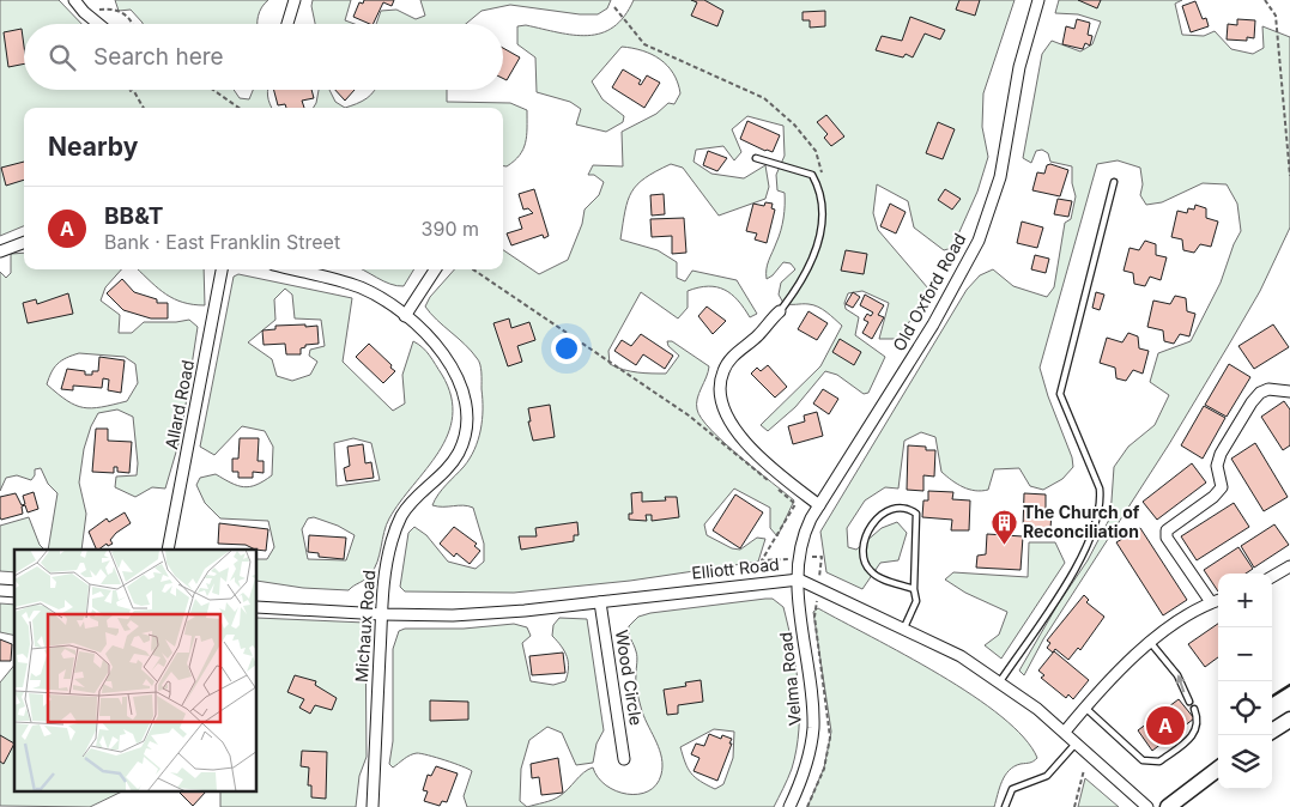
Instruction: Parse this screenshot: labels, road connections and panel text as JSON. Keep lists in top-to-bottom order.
{
  "streets": {
    "street": [
      "Old Oxford Road",
      "Allard Road",
      "Elliott Road",
      "Michaux Road",
      "Wood Circle",
      "Velma Road"
    ]
  },
  "crossings": [
    ["Old Oxford Road", "Elliott Road"],
    ["Old Oxford Road", "Velma Road"],
    ["Elliott Road", "Michaux Road"],
    ["Elliott Road", "Wood Circle"],
    ["Elliott Road", "Velma Road"]
  ],
  "places": {
    "building": ["The Church of Reconciliation"]
  },
  "page": {
    "search": "Search here",
    "heading": "Nearby",
    "list": [
      {
        "mark": "A",
        "name": "BB&T",
        "note": "Bank · East Franklin Street",
        "value": "390 m"
      }
    ],
    "map_buttons": ["+", "−"],
    "pins": "A"
  }
}
